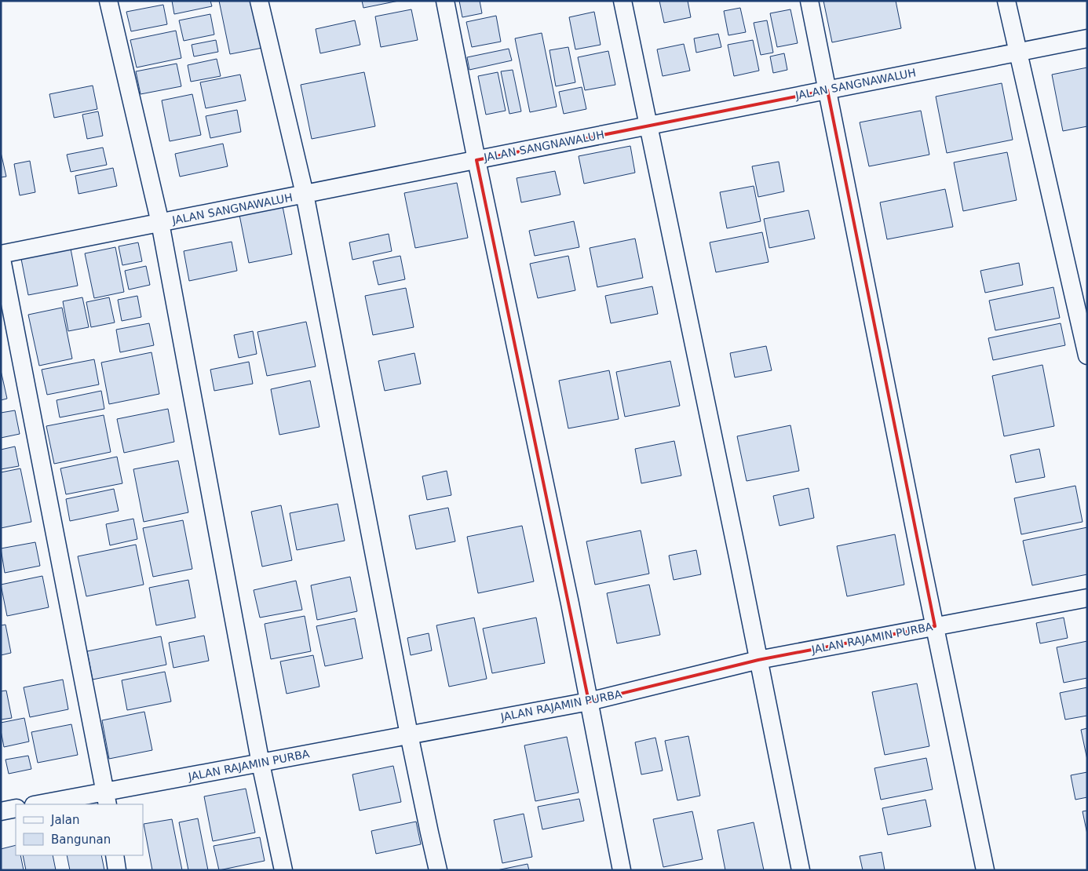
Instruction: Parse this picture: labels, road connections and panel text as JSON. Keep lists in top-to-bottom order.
{
  "streets": {
    "street": ["JALAN SANGNAWALUH", "JALAN RAJAMIN PURBA"]
  },
  "legend": ["Jalan", "Bangunan"]
}
